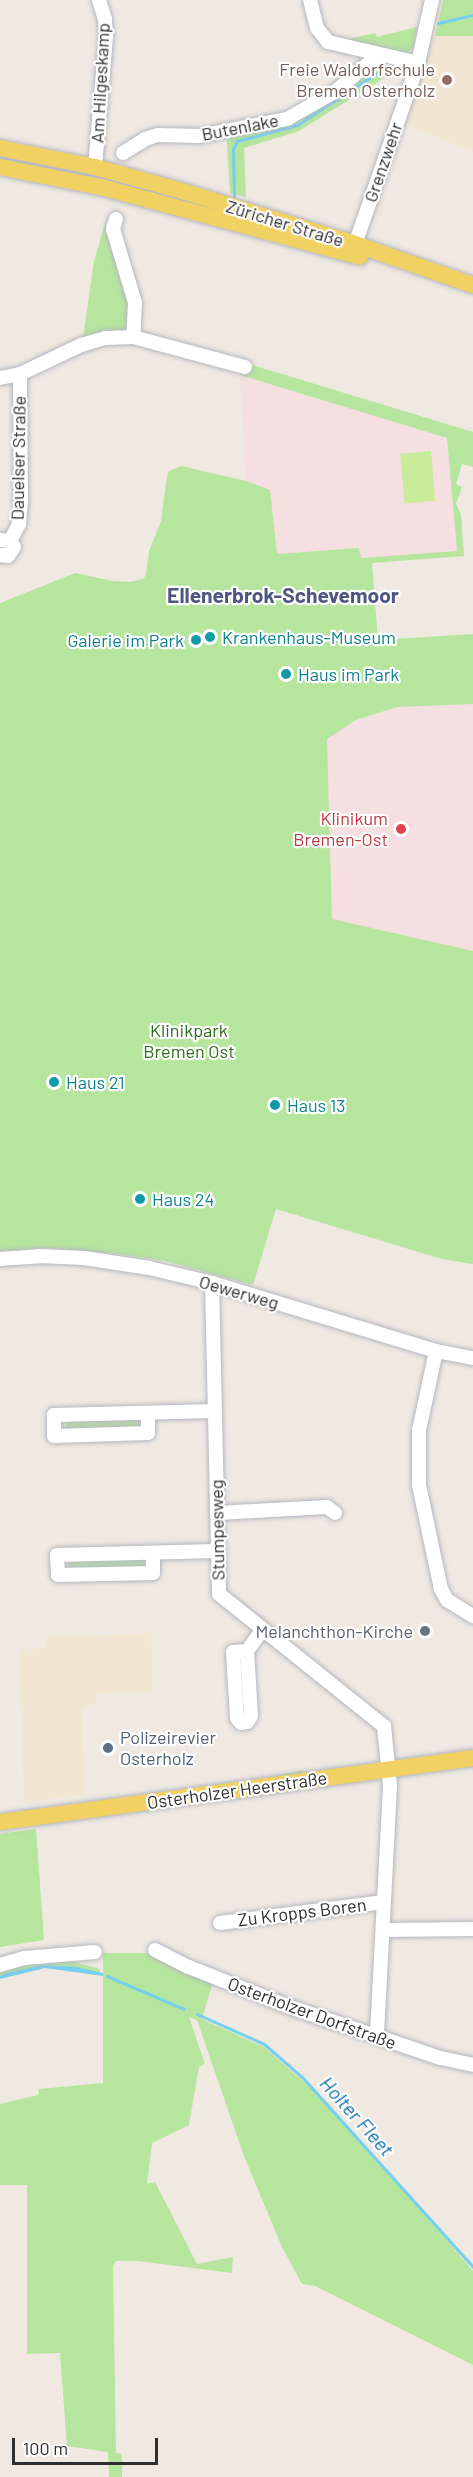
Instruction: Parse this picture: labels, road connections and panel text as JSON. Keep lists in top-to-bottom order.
{
  "streets": {
    "main road": ["Züricher Straße", "Osterholzer Heerstraße"],
    "street": [
      "Am Hilgeskamp",
      "Butenlake",
      "Grenzwehr",
      "Dauelser Straße",
      "Oewerweg",
      "Stumpesweg",
      "Zu Kropps Boren",
      "Osterholzer Dorfstraße"
    ]
  },
  "crossings": [
    ["Am Hilgeskamp", "Züricher Straße"],
    ["Grenzwehr", "Züricher Straße"],
    ["Oewerweg", "Stumpesweg"],
    ["Stumpesweg", "Osterholzer Heerstraße"],
    ["Stumpesweg", "Zu Kropps Boren"],
    ["Osterholzer Heerstraße", "Zu Kropps Boren"],
    ["Zu Kropps Boren", "Osterholzer Dorfstraße"]
  ],
  "districts": ["Ellenerbrok-Schevemoor"],
  "water": ["Holter Fleet"],
  "parks": ["Klinikpark Bremen Ost"],
  "places": [
    "Freie Waldorfschule Bremen Osterholz",
    "Krankenhaus-Museum",
    "Galerie im Park",
    "Haus im Park",
    "Klinikum Bremen-Ost",
    "Haus 21",
    "Haus 13",
    "Haus 24",
    "Melanchthon-Kirche",
    "Polizeirevier Osterholz"
  ],
  "scale_bar": "100 m"
}
